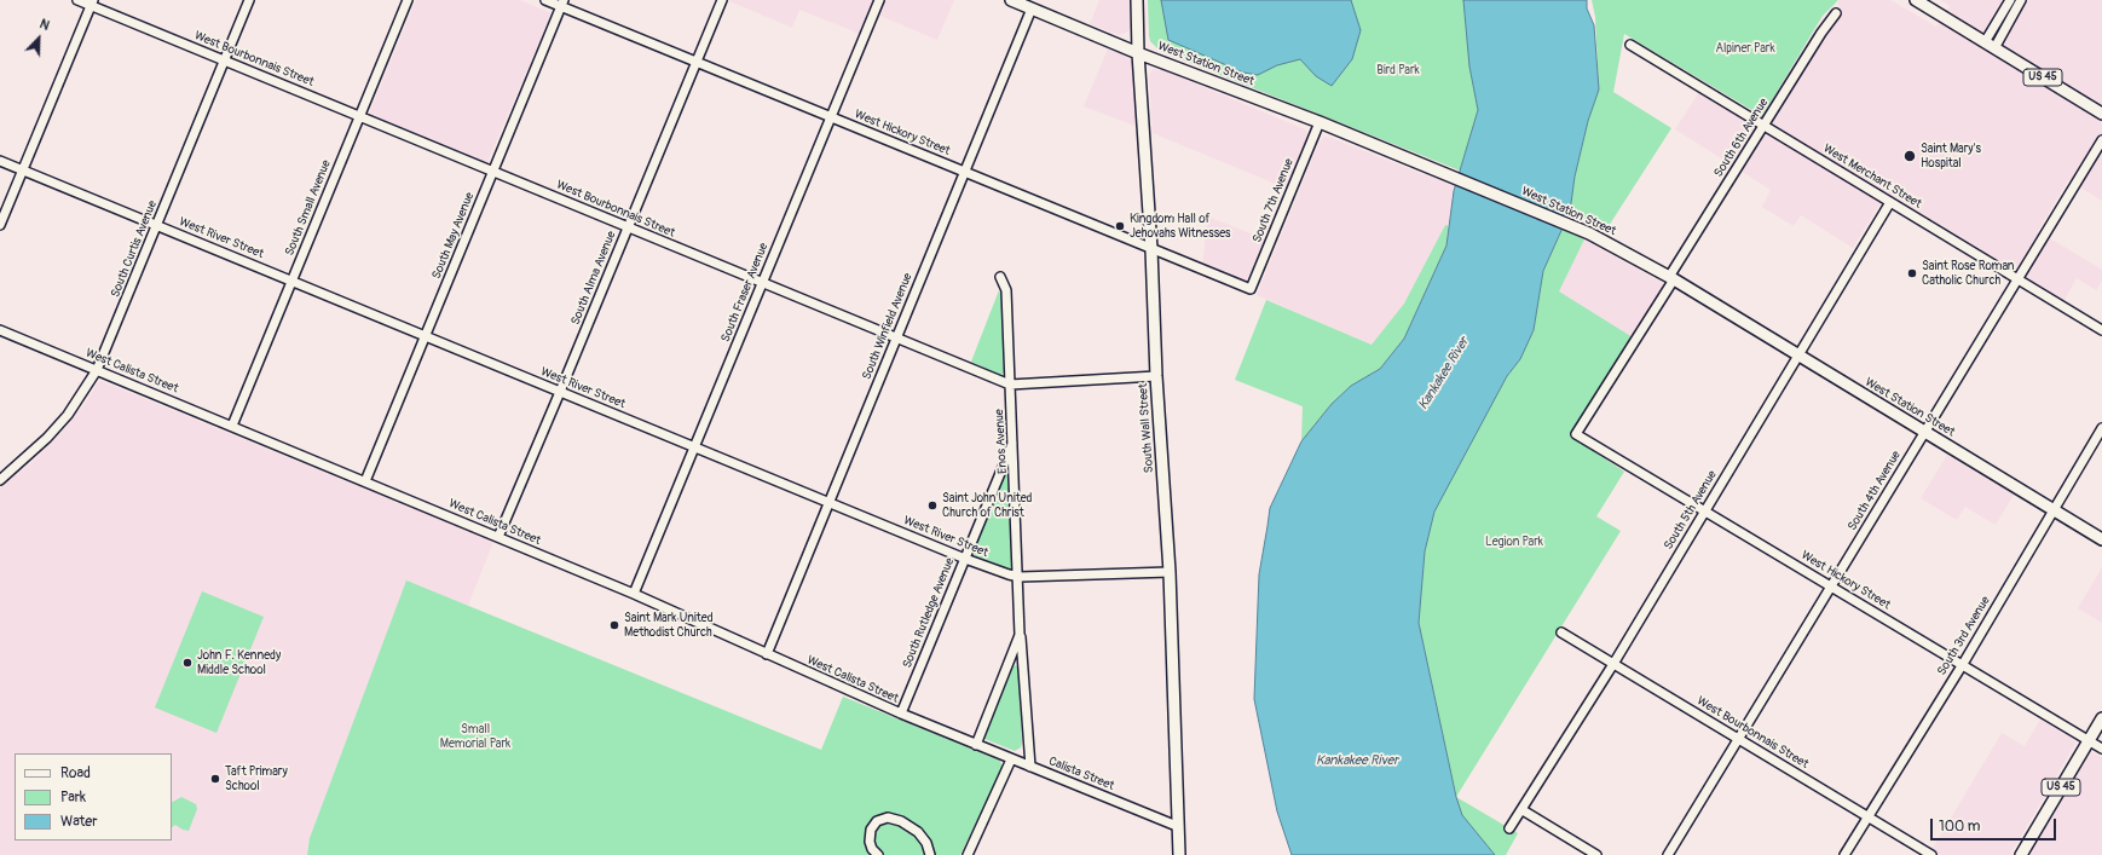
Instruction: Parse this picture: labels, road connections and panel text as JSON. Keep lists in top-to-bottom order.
{
  "streets": {
    "main road": ["West Station Street", "US 45", "South Wall Street"],
    "street": [
      "West Bourbonnais Street",
      "West Hickory Street",
      "South 6th Avenue",
      "West Merchant Street",
      "South 7th Avenue",
      "South Small Avenue",
      "South May Avenue",
      "West River Street",
      "South Curtis Avenue",
      "South Alma Avenue",
      "South Fraser Avenue",
      "South Winfield Avenue",
      "West Calista Street",
      "Enos Avenue",
      "South 4th Avenue",
      "South 5th Avenue",
      "South Rutledge Avenue",
      "South 3rd Avenue",
      "Calista Street"
    ]
  },
  "crossings": [
    ["West Bourbonnais Street", "South Small Avenue"],
    ["West Bourbonnais Street", "South May Avenue"],
    ["West Bourbonnais Street", "South Curtis Avenue"],
    ["West Bourbonnais Street", "South Alma Avenue"],
    ["West Bourbonnais Street", "South Fraser Avenue"],
    ["West Bourbonnais Street", "South Winfield Avenue"],
    ["West Bourbonnais Street", "South Wall Street"],
    ["West Bourbonnais Street", "Enos Avenue"],
    ["West Bourbonnais Street", "South 4th Avenue"],
    ["West Bourbonnais Street", "South 5th Avenue"],
    ["West Bourbonnais Street", "South 3rd Avenue"],
    ["West Station Street", "South 6th Avenue"],
    ["West Station Street", "South 7th Avenue"],
    ["West Station Street", "South Winfield Avenue"],
    ["West Station Street", "South Wall Street"],
    ["West Station Street", "South 4th Avenue"],
    ["West Station Street", "South 5th Avenue"],
    ["West Station Street", "South 3rd Avenue"],
    ["US 45", "West Hickory Street"],
    ["West Hickory Street", "South 6th Avenue"],
    ["West Hickory Street", "South 7th Avenue"],
    ["West Hickory Street", "South May Avenue"],
    ["West Hickory Street", "South Alma Avenue"],
    ["West Hickory Street", "South Fraser Avenue"],
    ["West Hickory Street", "South Winfield Avenue"],
    ["West Hickory Street", "South Wall Street"],
    ["West Hickory Street", "South 4th Avenue"],
    ["West Hickory Street", "South 5th Avenue"],
    ["West Hickory Street", "South 3rd Avenue"],
    ["South 6th Avenue", "West Merchant Street"],
    ["West Merchant Street", "South 4th Avenue"],
    ["West Merchant Street", "South 5th Avenue"],
    ["South Small Avenue", "West River Street"],
    ["South Small Avenue", "West Calista Street"],
    ["South May Avenue", "West River Street"],
    ["South May Avenue", "West Calista Street"],
    ["West River Street", "South Curtis Avenue"],
    ["West River Street", "South Alma Avenue"],
    ["West River Street", "South Fraser Avenue"],
    ["West River Street", "South Winfield Avenue"],
    ["West River Street", "South Wall Street"],
    ["West River Street", "Enos Avenue"],
    ["West River Street", "South Rutledge Avenue"],
    ["South Curtis Avenue", "West Calista Street"],
    ["South Alma Avenue", "West Calista Street"],
    ["South Fraser Avenue", "West Calista Street"],
    ["South Winfield Avenue", "West Calista Street"],
    ["West Calista Street", "Enos Avenue"],
    ["West Calista Street", "South Rutledge Avenue"],
    ["West Calista Street", "Calista Street"],
    ["South Wall Street", "Calista Street"],
    ["Enos Avenue", "South Rutledge Avenue"],
    ["Enos Avenue", "Calista Street"]
  ],
  "water": ["Kankakee River"],
  "parks": [
    "Alpiner Park",
    "Bird Park",
    "Legion Park",
    "Small Memorial Park"
  ],
  "places": [
    "Saint Mary's Hospital",
    "Kingdom Hall of Jehovahs Witnesses",
    "Saint Rose Roman Catholic Church",
    "Saint John United Church of Christ",
    "Saint Mark United Methodist Church",
    "John F. Kennedy Middle School",
    "Taft Primary School"
  ],
  "legend": ["Road", "Park", "Water"],
  "scale_bar": "100 m",
  "north": "top right"
}
